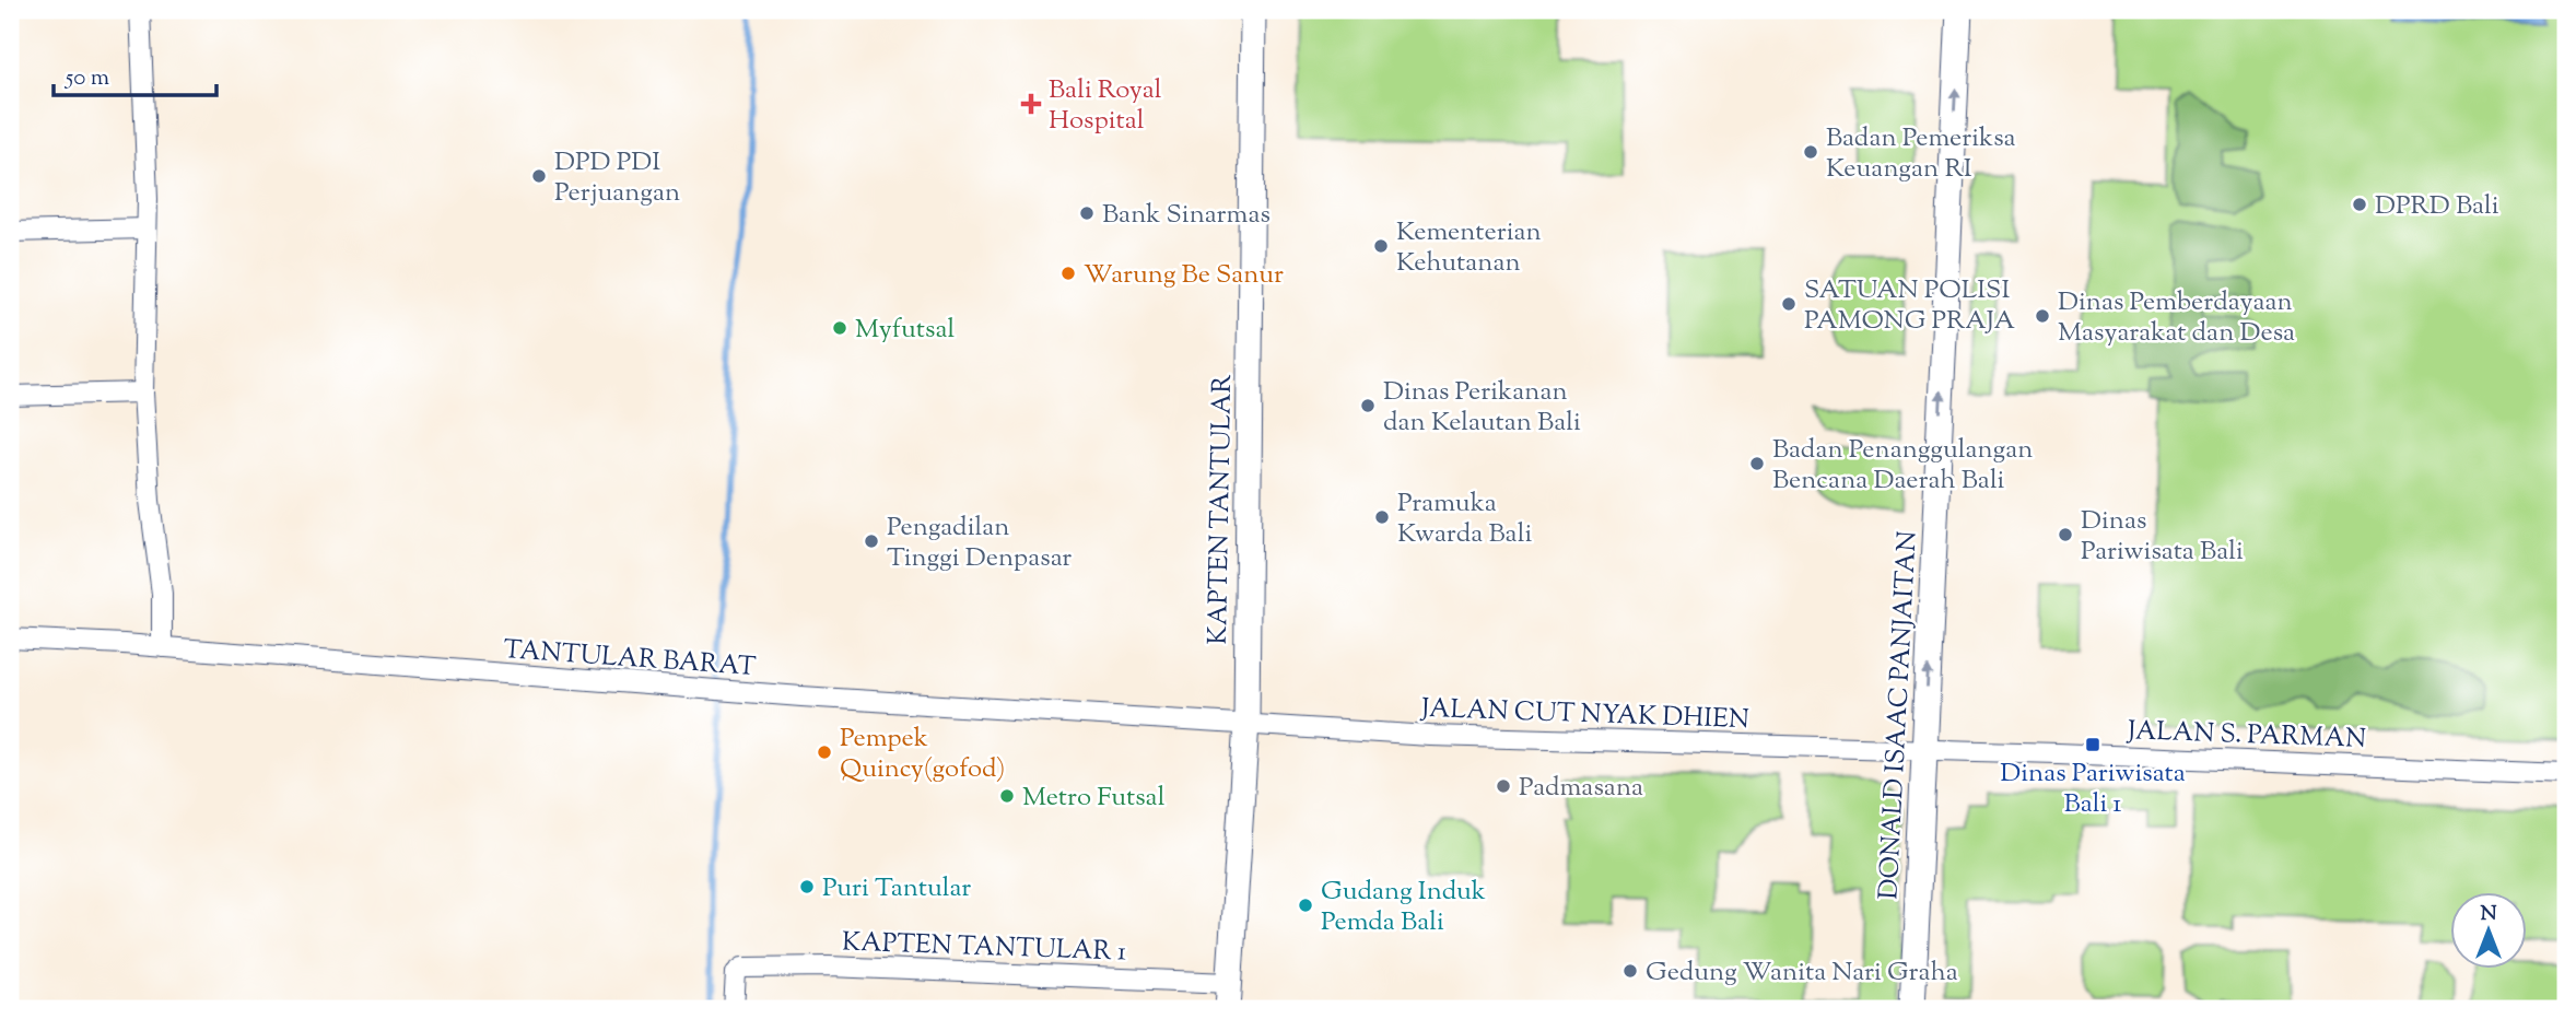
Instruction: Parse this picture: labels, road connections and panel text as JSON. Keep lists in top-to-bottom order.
{
  "streets": {
    "street": [
      "KAPTEN TANTULAR",
      "TANTULAR BARAT",
      "JALAN CUT NYAK DHIEN",
      "DONALD ISAAC PANJAITAN",
      "JALAN S. PARMAN",
      "KAPTEN TANTULAR 1"
    ]
  },
  "crossings": [
    ["KAPTEN TANTULAR", "TANTULAR BARAT"],
    ["KAPTEN TANTULAR", "JALAN CUT NYAK DHIEN"],
    ["KAPTEN TANTULAR", "KAPTEN TANTULAR 1"],
    ["TANTULAR BARAT", "JALAN CUT NYAK DHIEN"],
    ["JALAN CUT NYAK DHIEN", "DONALD ISAAC PANJAITAN"],
    ["JALAN CUT NYAK DHIEN", "JALAN S. PARMAN"],
    ["DONALD ISAAC PANJAITAN", "JALAN S. PARMAN"]
  ],
  "one_way": ["DONALD ISAAC PANJAITAN"],
  "places": {
    "health": ["Bali Royal Hospital"],
    "other": [
      "Badan Pemeriksa Keuangan RI",
      "DPD PDI Perjuangan",
      "DPRD Bali",
      "Bank Sinarmas",
      "Kementerian Kehutanan",
      "Warung Be Sanur",
      "SATUAN POLISI PAMONG PRAJA",
      "Dinas Pemberdayaan Masyarakat dan Desa",
      "Myfutsal",
      "Dinas Perikanan dan Kelautan Bali",
      "Badan Penanggulangan Bencana Daerah Bali",
      "Pramuka Kwarda Bali",
      "Dinas Pariwisata Bali",
      "Pengadilan Tinggi Denpasar",
      "Pempek Quincy(gofod)",
      "Padmasana",
      "Metro Futsal",
      "Puri Tantular",
      "Gudang Induk Pemda Bali",
      "Gedung Wanita Nari Graha"
    ],
    "transit": ["Dinas Pariwisata Bali 1"]
  },
  "scale_bar": "50 m",
  "north": "top"
}
